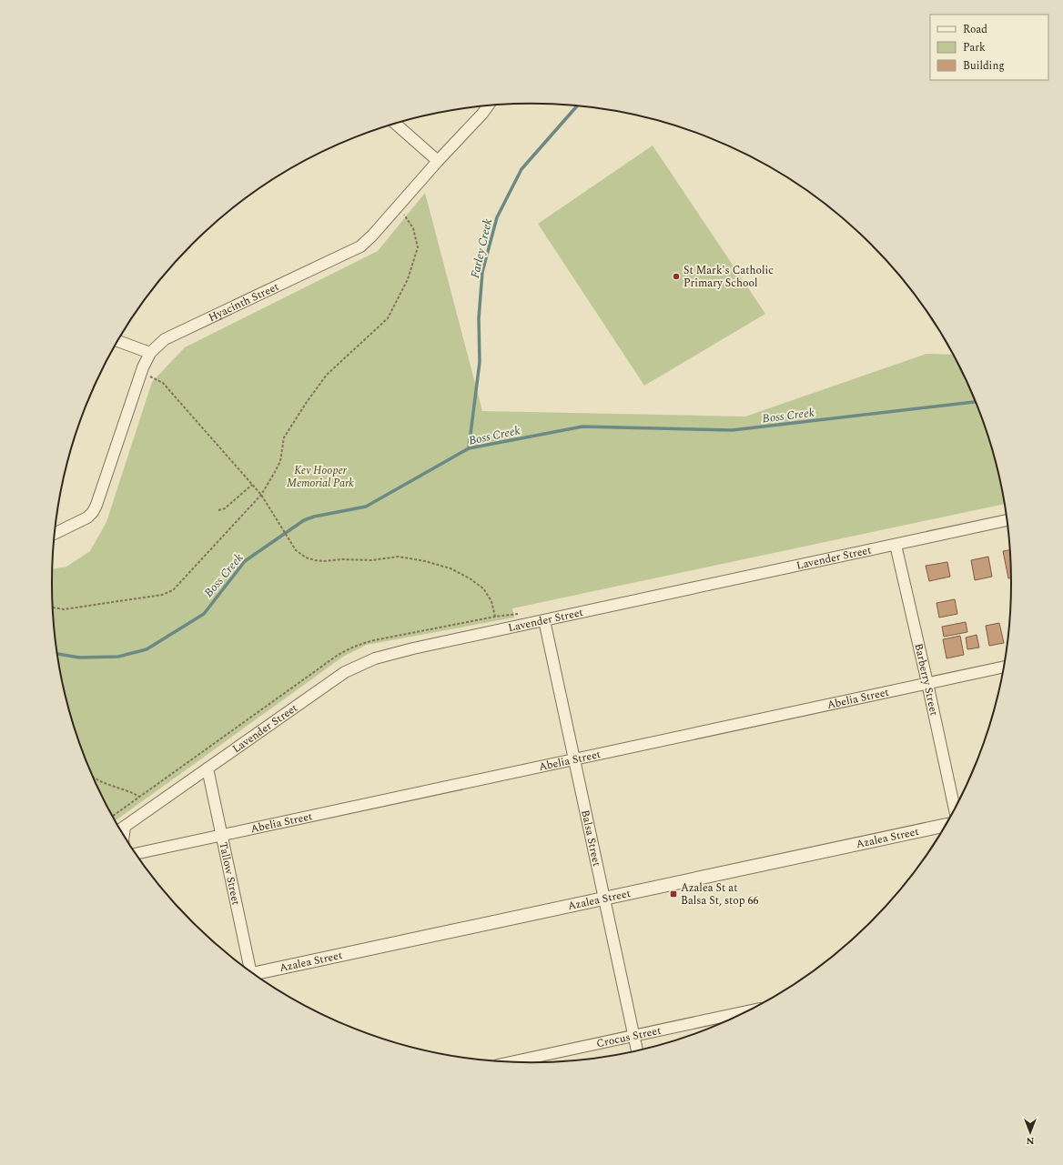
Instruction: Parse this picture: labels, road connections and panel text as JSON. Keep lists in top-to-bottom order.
{
  "streets": {
    "street": [
      "Hyacinth Street",
      "Lavender Street",
      "Barberry Street",
      "Abelia Street",
      "Balsa Street",
      "Azalea Street",
      "Tallow Street",
      "Crocus Street"
    ]
  },
  "crossings": [
    ["Lavender Street", "Barberry Street"],
    ["Lavender Street", "Balsa Street"],
    ["Lavender Street", "Tallow Street"],
    ["Barberry Street", "Abelia Street"],
    ["Abelia Street", "Balsa Street"],
    ["Abelia Street", "Tallow Street"],
    ["Balsa Street", "Azalea Street"],
    ["Balsa Street", "Crocus Street"]
  ],
  "water": ["Farley Creek", "Boss Creek"],
  "parks": ["Kev Hooper Memorial Park"],
  "places": {
    "other": ["St Mark's Catholic Primary School"],
    "transit": ["Azalea St at Balsa St, stop 66"]
  },
  "legend": ["Road", "Park", "Building"],
  "north": "bottom"
}
